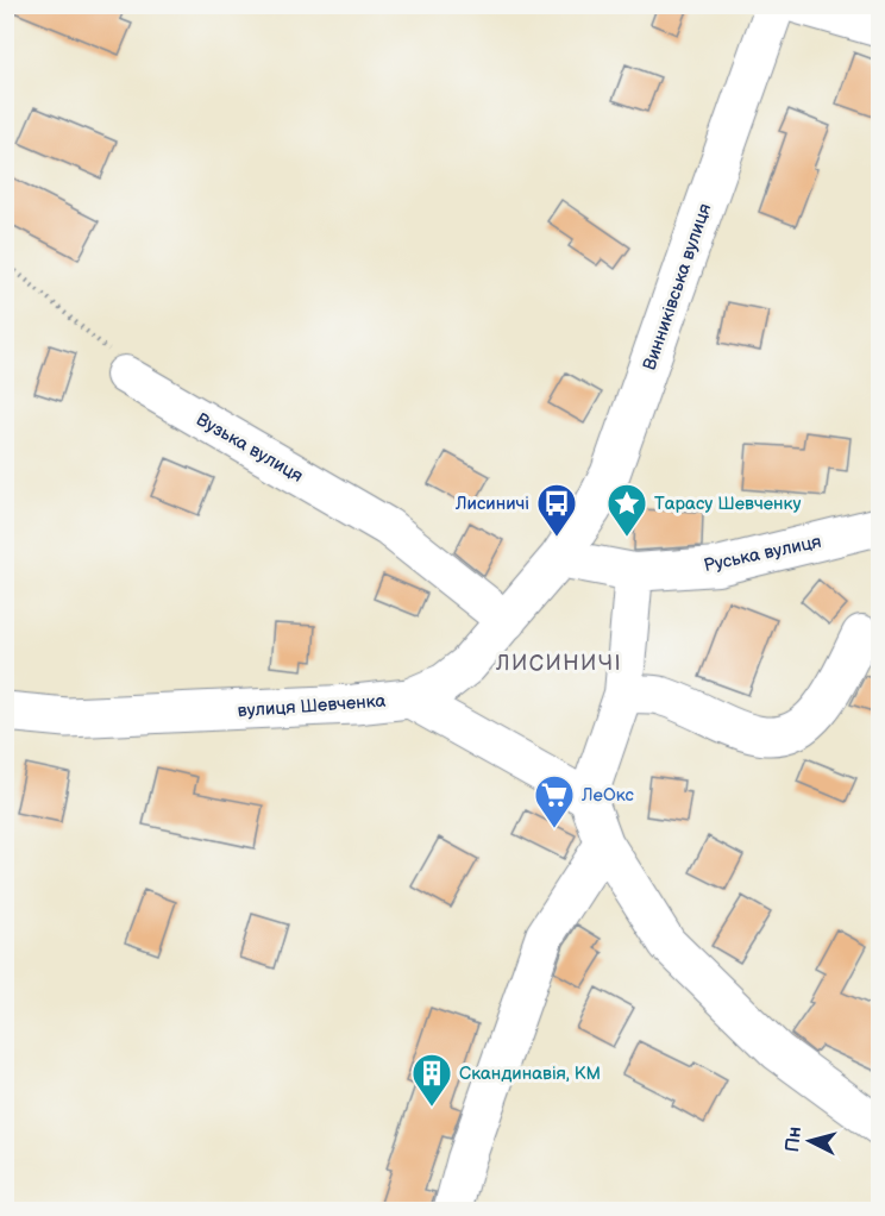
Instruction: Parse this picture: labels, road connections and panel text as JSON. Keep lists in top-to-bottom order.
{
  "streets": {
    "main road": ["Винниківська вулиця", "вулиця Шевченка"],
    "street": ["Вузька вулиця", "Руська вулиця"]
  },
  "crossings": [
    ["Винниківська вулиця", "Руська вулиця"],
    ["Винниківська вулиця", "вулиця Шевченка"],
    ["Вузька вулиця", "вулиця Шевченка"],
    ["Руська вулиця", "вулиця Шевченка"]
  ],
  "districts": ["ЛИСИНИЧІ"],
  "places": {
    "bus stop": ["Лисиничі"],
    "place": ["Тарасу Шевченку"],
    "supermarket": ["ЛеОкс"],
    "building": ["Скандинавія, КМ"]
  },
  "north": "left"
}
